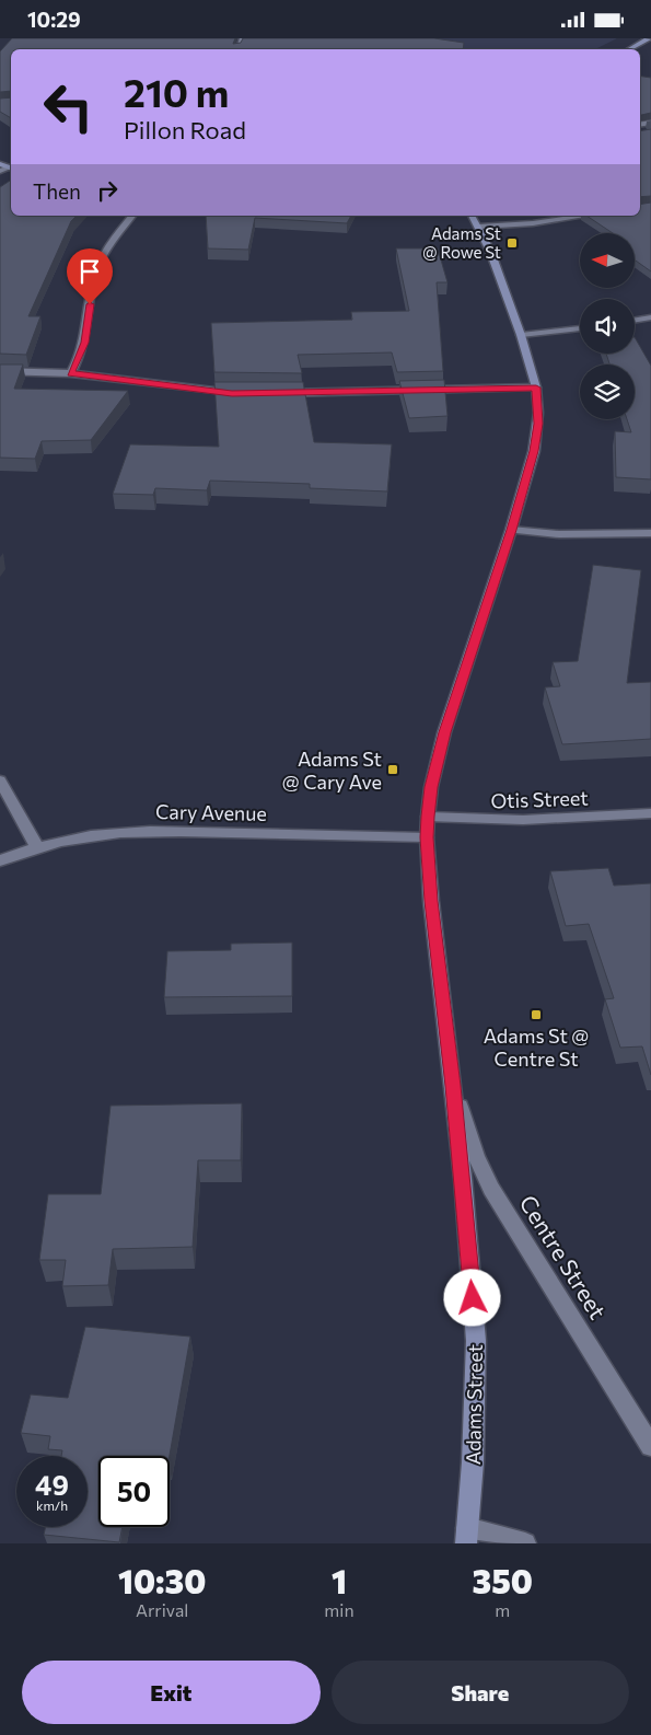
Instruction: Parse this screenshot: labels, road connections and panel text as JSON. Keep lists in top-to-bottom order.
{
  "streets": {
    "main road": ["Adams Street"],
    "street": ["Otis Street", "Cary Avenue", "Centre Street"]
  },
  "crossings": [
    ["Otis Street", "Adams Street"],
    ["Cary Avenue", "Adams Street"],
    ["Centre Street", "Adams Street"]
  ],
  "places": {
    "transit": ["Adams St @ Rowe St", "Adams St @ Cary Ave", "Adams St @ Centre St"]
  },
  "north": "left",
  "page": {
    "status": "10:29",
    "turn": ["210 m", "Pillon Road"],
    "then": "Then",
    "speed": "49 km/h",
    "limit": "50",
    "eta": [
      "10:30",
      "Arrival",
      "1",
      "min",
      "350",
      "m"
    ],
    "buttons": ["Exit", "Share"]
  }
}
